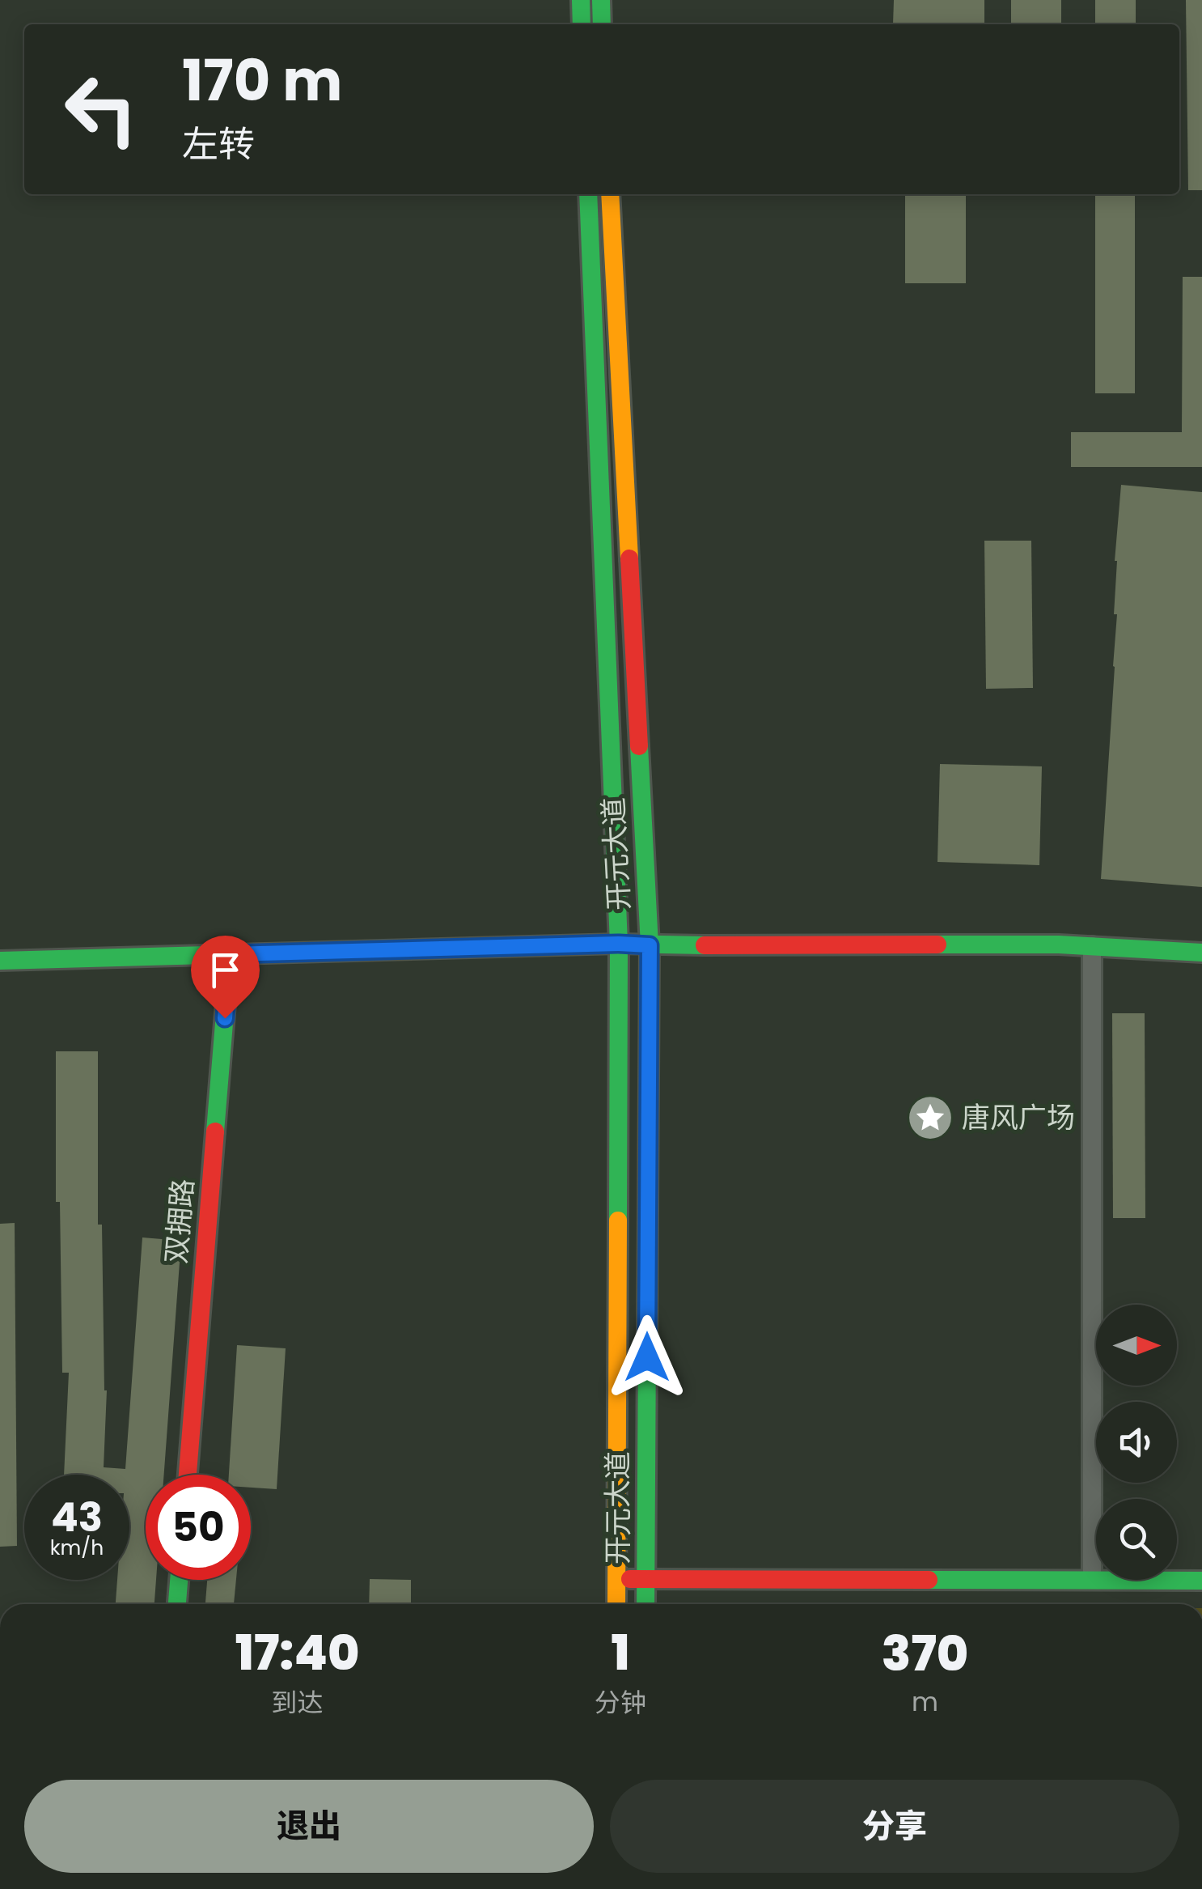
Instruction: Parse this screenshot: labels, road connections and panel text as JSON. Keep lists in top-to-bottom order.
{
  "streets": {
    "main road": ["开元大道", "双拥路"]
  },
  "places": {
    "place": ["唐风广场"]
  },
  "north": "right",
  "page": {
    "turn": ["170 m", "左转"],
    "speed": "43 km/h",
    "limit": "50",
    "eta": [
      "17:40",
      "到达",
      "1",
      "分钟",
      "370",
      "m"
    ],
    "buttons": ["退出", "分享"]
  }
}
